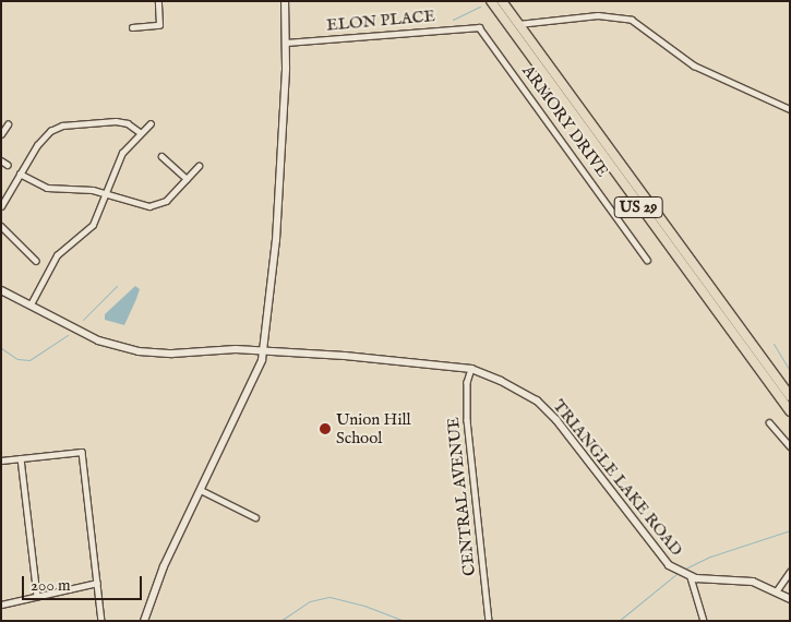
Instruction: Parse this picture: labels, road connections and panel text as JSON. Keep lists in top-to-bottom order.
{
  "streets": {
    "highway": ["US 29"],
    "street": [
      "ELON PLACE",
      "ARMORY DRIVE",
      "TRIANGLE LAKE ROAD",
      "CENTRAL AVENUE"
    ]
  },
  "crossings": [
    ["ELON PLACE", "ARMORY DRIVE"],
    ["TRIANGLE LAKE ROAD", "CENTRAL AVENUE"]
  ],
  "places": ["Union Hill School"],
  "scale_bar": "200 m"
}
